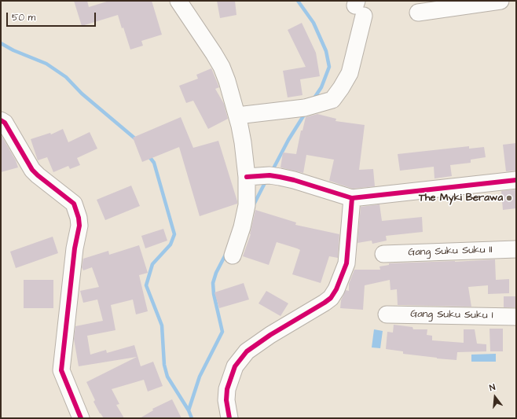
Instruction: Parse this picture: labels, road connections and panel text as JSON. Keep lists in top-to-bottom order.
{
  "streets": {
    "street": ["Gang Suku Suku II", "Gang Suku Suku I"]
  },
  "places": ["The Myki Berawa"],
  "scale_bar": "50 m",
  "north": "top"
}
